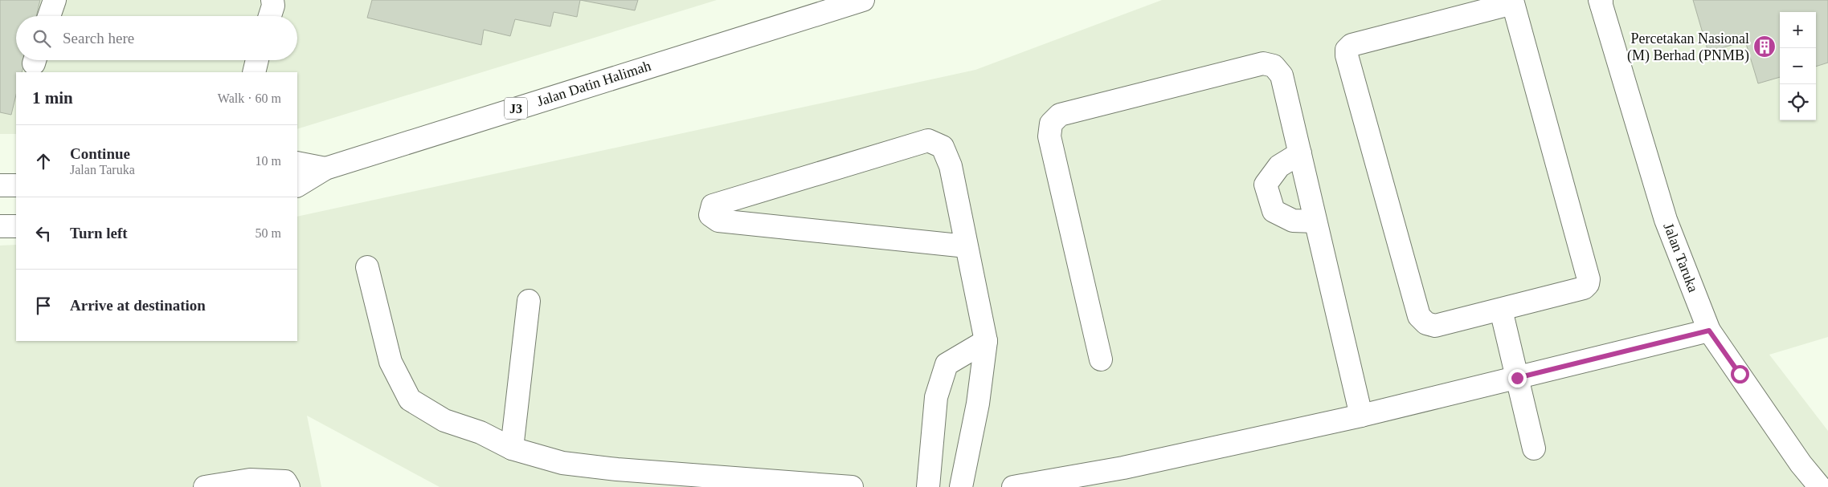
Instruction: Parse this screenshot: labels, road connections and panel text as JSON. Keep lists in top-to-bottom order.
{
  "streets": {
    "main road": ["Jalan Datin Halimah", "J3", "Jalan Taruka"]
  },
  "places": {
    "building": ["Percetakan Nasional (M) Berhad (PNMB)"]
  },
  "page": {
    "map_buttons": ["+", "−"],
    "search": "Search here",
    "heading": ["1 min", "Walk · 60 m"],
    "list": [
      ["Continue", "Jalan Taruka", "10 m"],
      ["Turn left", "50 m"],
      "Arrive at destination"
    ]
  }
}
